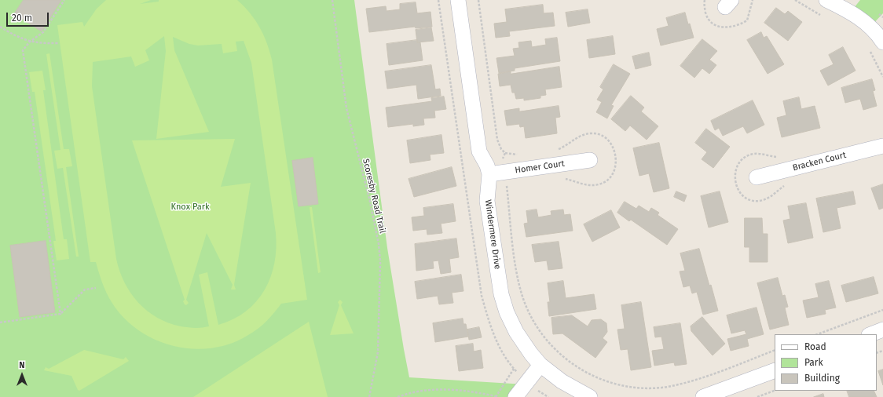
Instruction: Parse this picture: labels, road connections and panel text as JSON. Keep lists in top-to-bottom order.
{
  "streets": {
    "street": ["Bracken Court", "Homer Court", "Windermere Drive"],
    "path": ["Scoresby Road Trail"]
  },
  "crossings": [
    ["Homer Court", "Windermere Drive"]
  ],
  "parks": ["Knox Park"],
  "legend": ["Road", "Park", "Building"],
  "scale_bar": "20 m",
  "north": "top"
}
